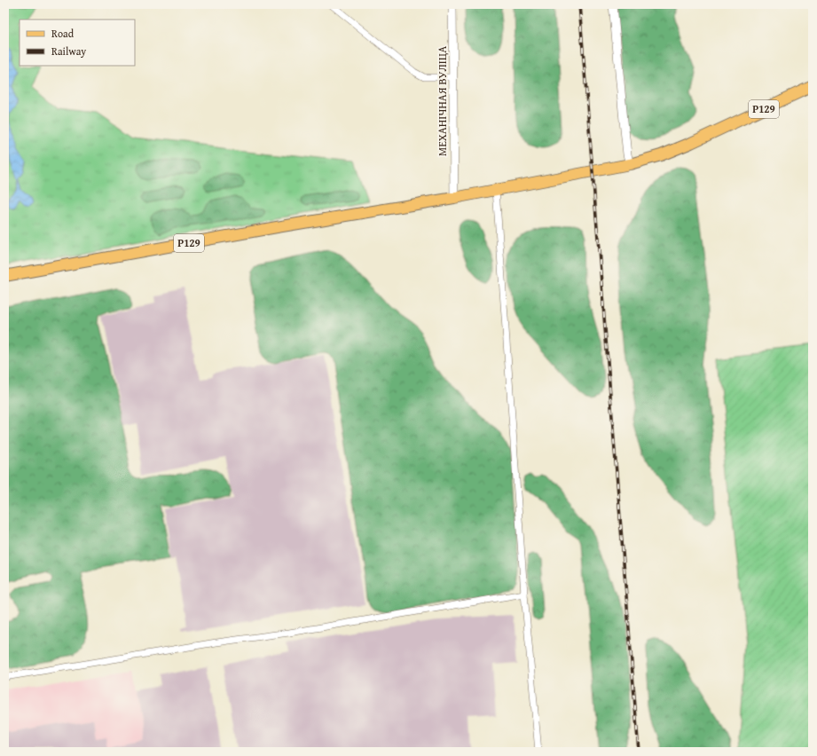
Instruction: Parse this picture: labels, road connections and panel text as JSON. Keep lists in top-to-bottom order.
{
  "streets": {
    "main road": ["Р129"],
    "street": ["МЕХАНІЧНАЯ ВУЛІЦА"]
  },
  "crossings": [
    ["МЕХАНІЧНАЯ ВУЛІЦА", "Р129"]
  ],
  "legend": ["Road", "Railway"]
}
